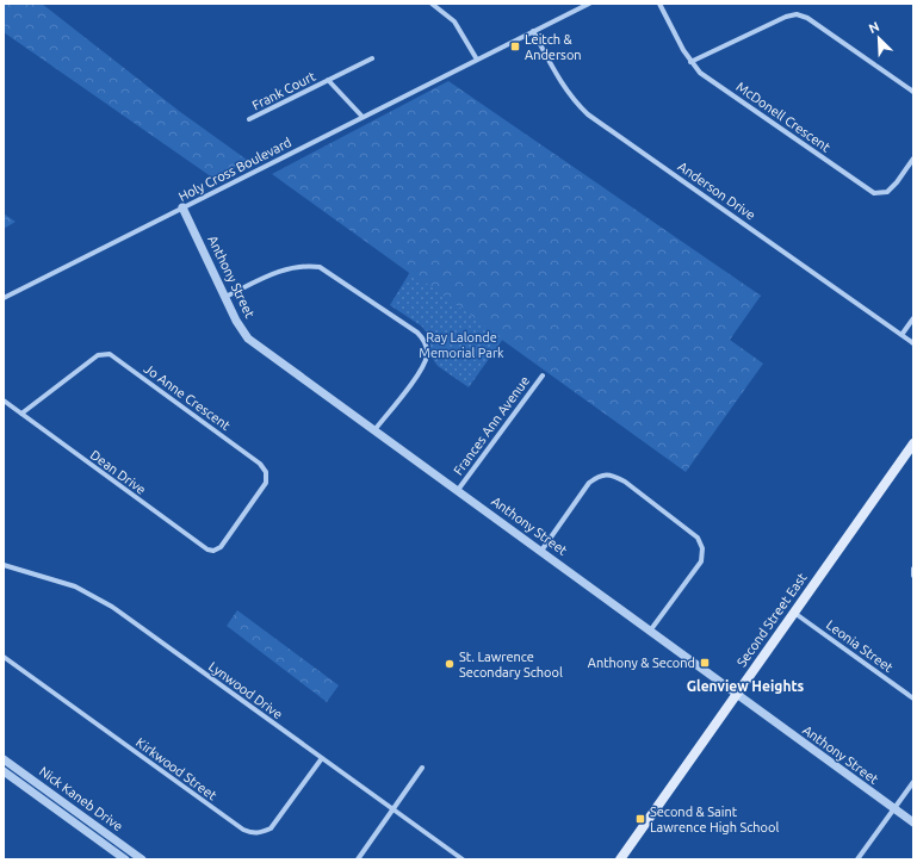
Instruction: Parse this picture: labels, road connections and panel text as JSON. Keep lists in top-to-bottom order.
{
  "streets": {
    "main road": ["Second Street East"],
    "street": [
      "Frank Court",
      "McDonell Crescent",
      "Holy Cross Boulevard",
      "Anderson Drive",
      "Anthony Street",
      "Jo Anne Crescent",
      "Frances Ann Avenue",
      "Dean Drive",
      "Leonia Street",
      "Lynwood Drive",
      "Kirkwood Street",
      "Nick Kaneb Drive"
    ]
  },
  "crossings": [
    ["Holy Cross Boulevard", "Anderson Drive"],
    ["Holy Cross Boulevard", "Anthony Street"],
    ["Anthony Street", "Frances Ann Avenue"],
    ["Anthony Street", "Second Street East"],
    ["Jo Anne Crescent", "Dean Drive"],
    ["Second Street East", "Leonia Street"],
    ["Lynwood Drive", "Kirkwood Street"]
  ],
  "districts": ["Glenview Heights"],
  "parks": ["Ray Lalonde Memorial Park"],
  "places": {
    "transit": ["Leitch & Anderson", "Anthony & Second", "Second & Saint Lawrence High School"],
    "other": ["St. Lawrence Secondary School"]
  },
  "north": "top left"
}
